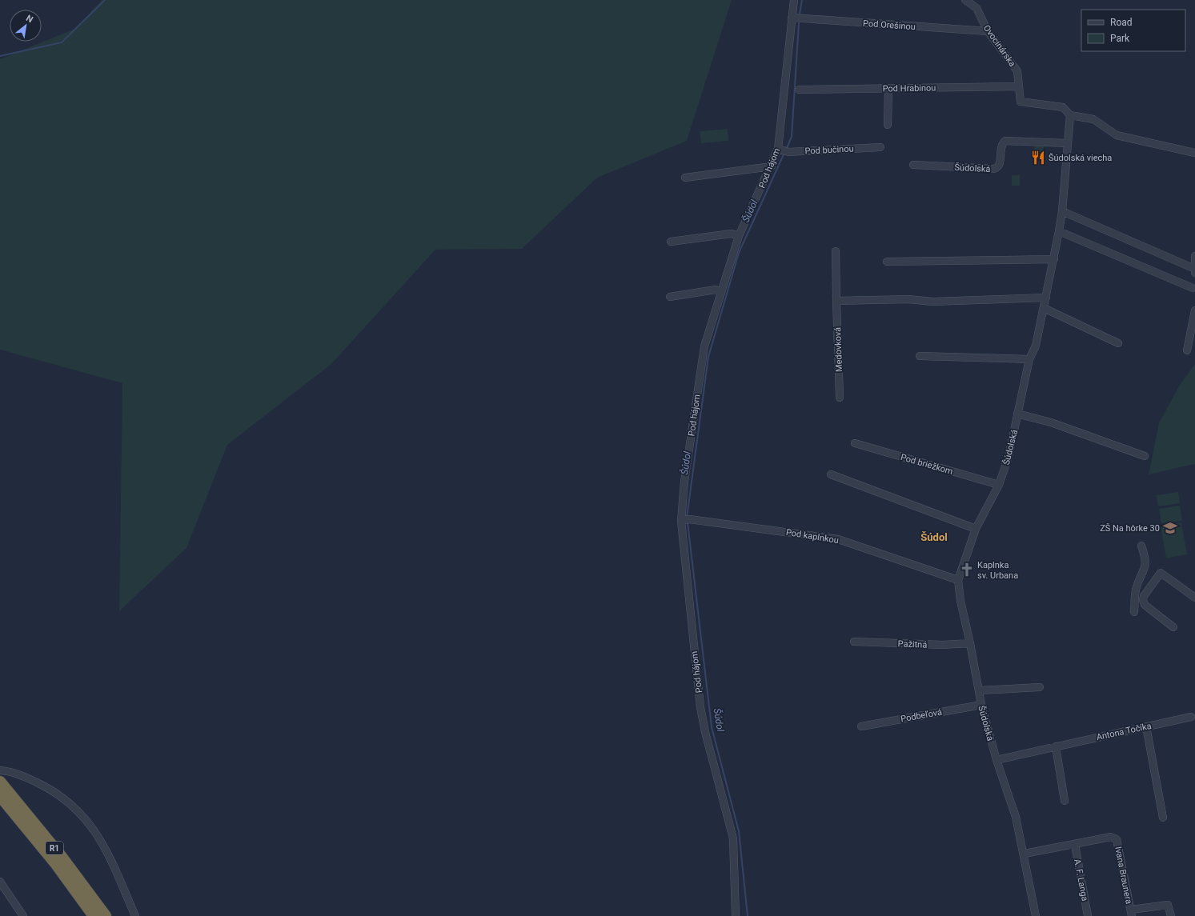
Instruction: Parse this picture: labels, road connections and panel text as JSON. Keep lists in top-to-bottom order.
{
  "streets": {
    "highway": ["R1"],
    "street": [
      "Pod Orešinou",
      "Ovocinárska",
      "Pod Hrabinou",
      "Pod bučinou",
      "Pod hájom",
      "Šúdolská",
      "Medovková",
      "Pod briežkom",
      "Pod kaplnkou",
      "Pažitná",
      "Podbeľová",
      "Antona Točíka",
      "Ivana Braunera",
      "A. F. Langa"
    ]
  },
  "crossings": [
    ["Pod Orešinou", "Ovocinárska"],
    ["Pod Orešinou", "Pod hájom"],
    ["Ovocinárska", "Pod Hrabinou"],
    ["Ovocinárska", "Šúdolská"],
    ["Pod bučinou", "Pod hájom"],
    ["Pod hájom", "Pod kaplnkou"],
    ["Šúdolská", "Pod briežkom"],
    ["Šúdolská", "Pod kaplnkou"],
    ["Šúdolská", "Pažitná"],
    ["Šúdolská", "Podbeľová"],
    ["Šúdolská", "Antona Točíka"],
    ["Ivana Braunera", "A. F. Langa"]
  ],
  "districts": ["Šúdol"],
  "water": ["Šúdol"],
  "places": {
    "restaurant": ["Šúdolská viecha"],
    "school or university": ["ZŠ Na hôrke 30"],
    "church": ["Kaplnka sv. Urbana"]
  },
  "legend": ["Road", "Park"],
  "north": "top right"
}
